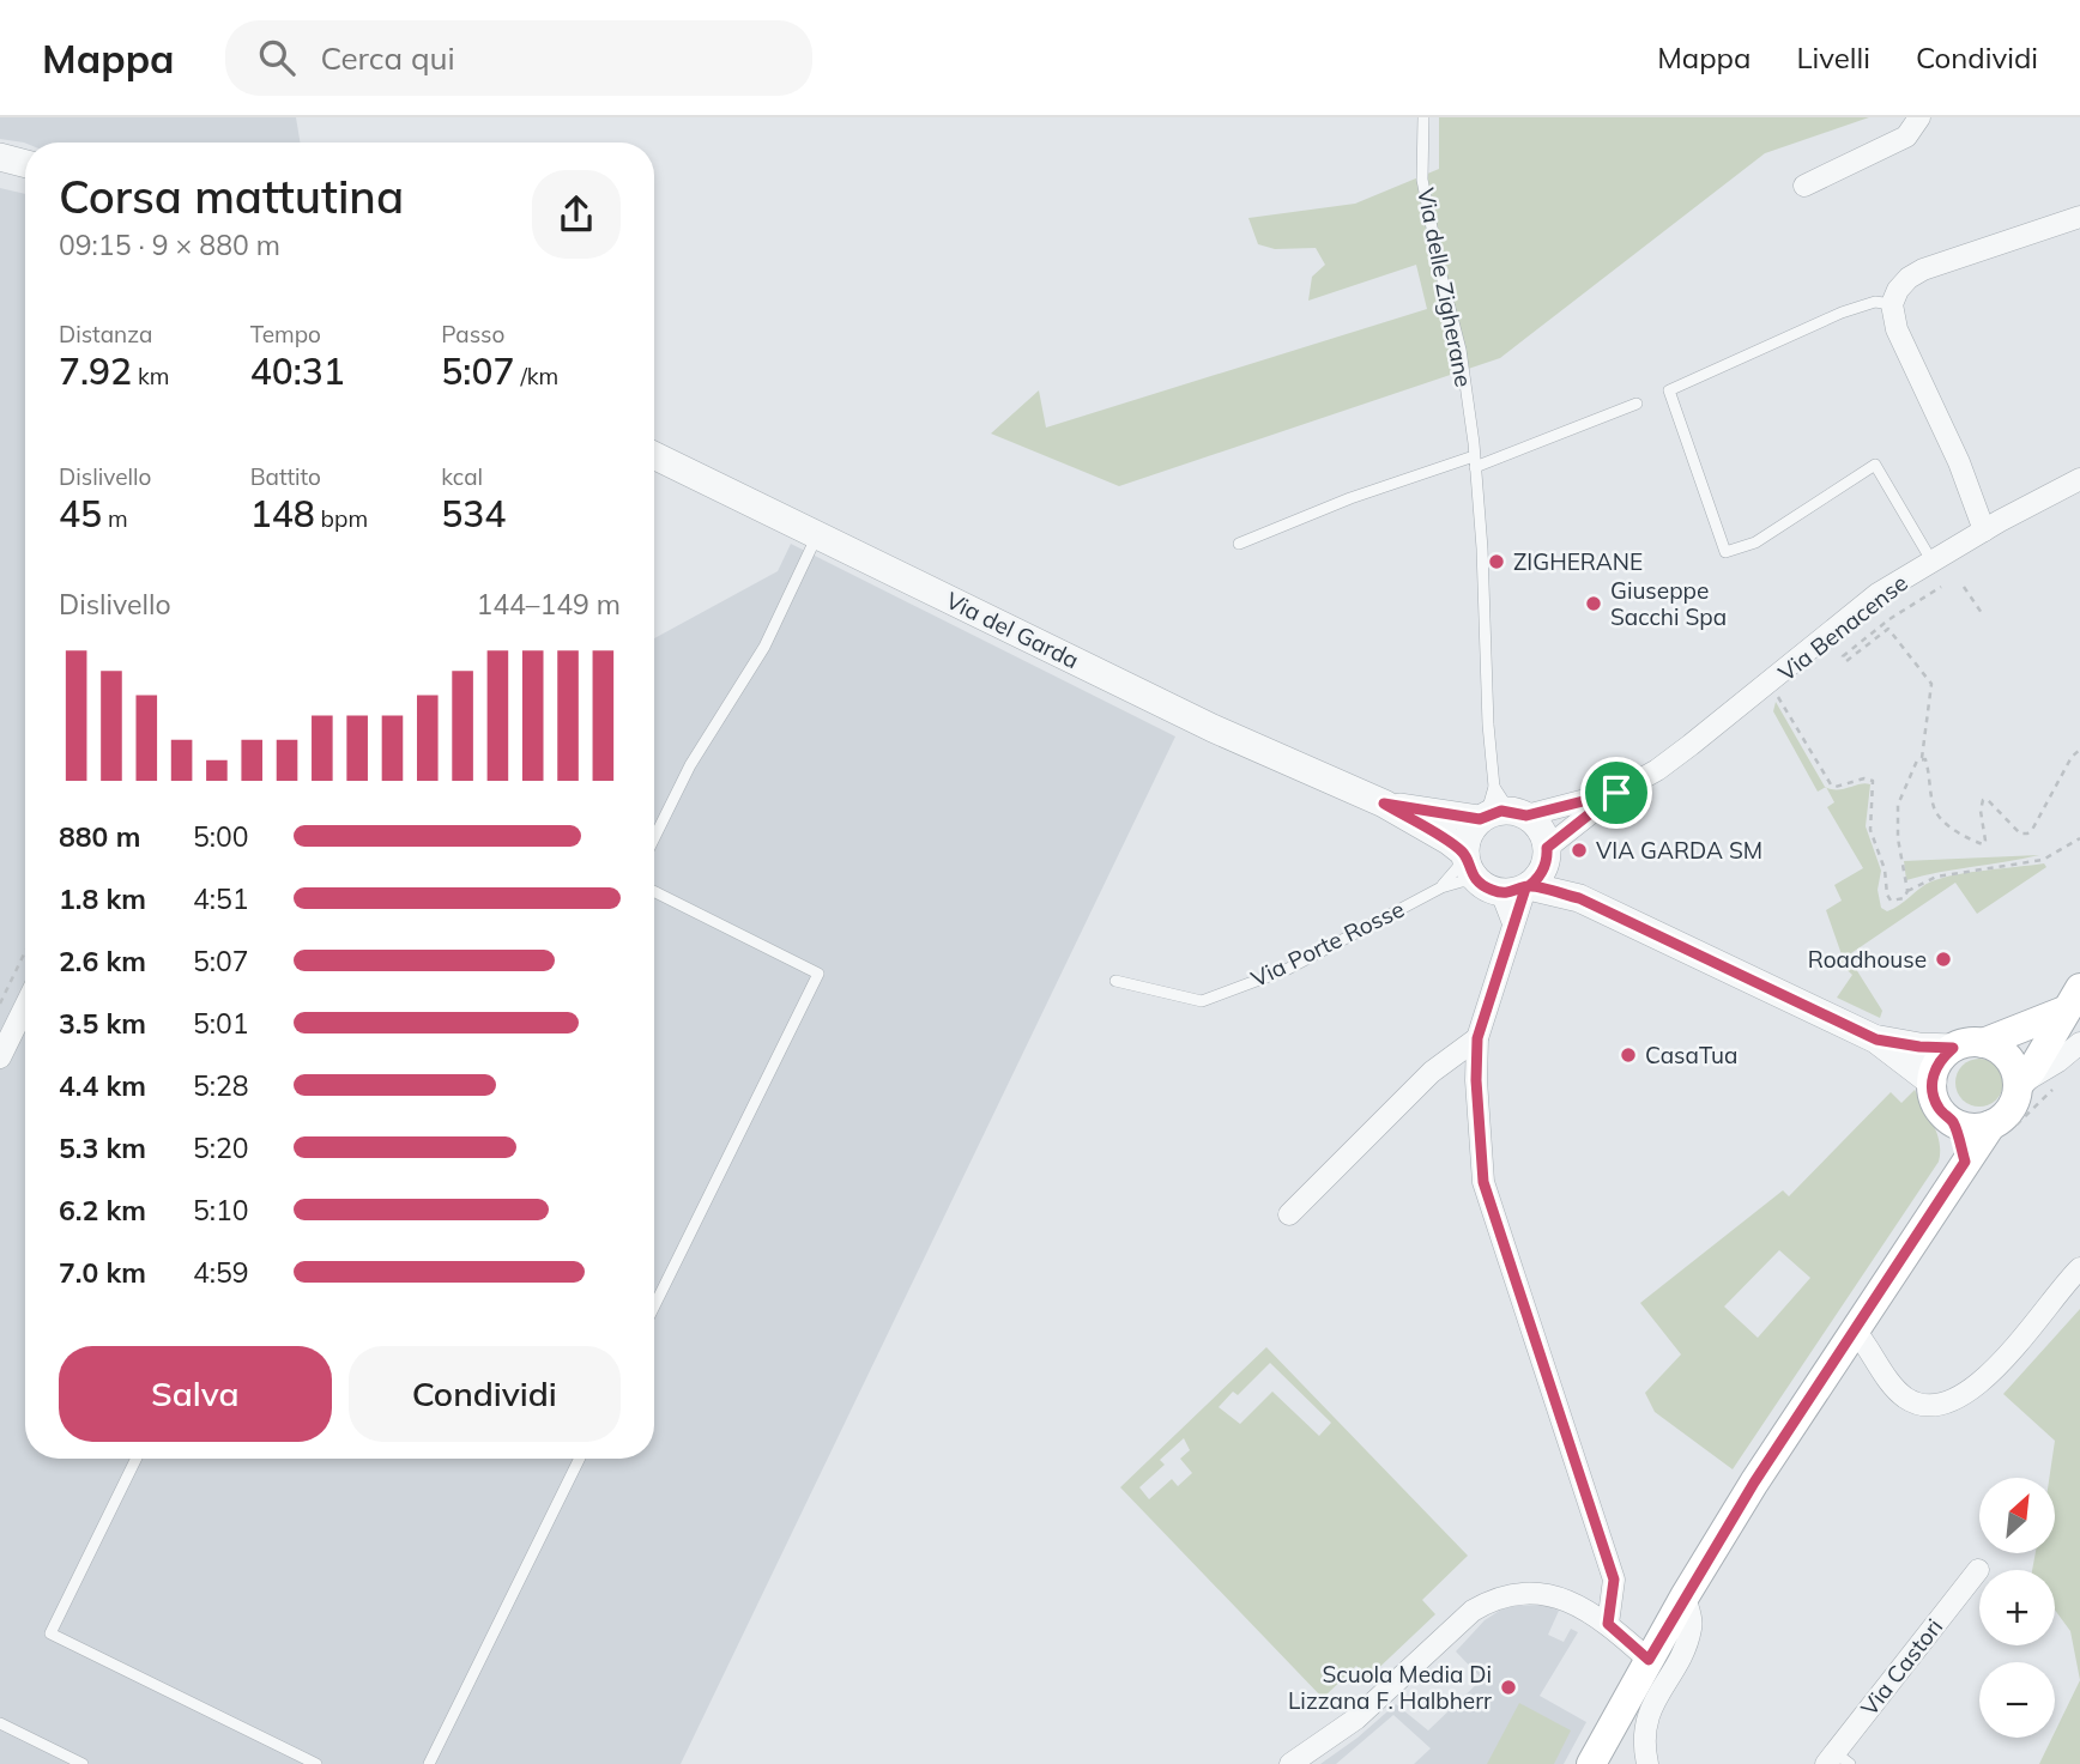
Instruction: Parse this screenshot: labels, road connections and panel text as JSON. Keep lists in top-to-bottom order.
{
  "streets": {
    "street": ["Via Benacense", "Via del Garda", "Via Castori"],
    "lane": ["Via delle Zigherane", "Via Porte Rosse"]
  },
  "crossings": [
    ["Via delle Zigherane", "Via del Garda"]
  ],
  "places": [
    "ZIGHERANE",
    "Giuseppe Sacchi Spa",
    "VIA GARDA SM",
    "Roadhouse",
    "CasaTua",
    "Scuola Media Di Lizzana F. Halbherr"
  ],
  "north": "top right",
  "page": {
    "header": "Mappa",
    "search": "Cerca qui",
    "nav": ["Mappa", "Livelli", "Condividi"],
    "heading": ["Corsa mattutina", "09:15 · 9 × 880 m"],
    "stats": [
      ["Distanza", "7.92 km"],
      ["Tempo", "40:31"],
      ["Passo", "5:07 /km"],
      ["Dislivello", "45 m"],
      ["Battito", "148 bpm"],
      ["kcal", "534"]
    ],
    "chart": ["Dislivello", "144–149 m"],
    "list": [
      {
        "name": "880 m",
        "note": "5:00"
      },
      {
        "name": "1.8 km",
        "note": "4:51"
      },
      {
        "name": "2.6 km",
        "note": "5:07"
      },
      {
        "name": "3.5 km",
        "note": "5:01"
      },
      {
        "name": "4.4 km",
        "note": "5:28"
      },
      {
        "name": "5.3 km",
        "note": "5:20"
      },
      {
        "name": "6.2 km",
        "note": "5:10"
      },
      {
        "name": "7.0 km",
        "note": "4:59"
      }
    ],
    "buttons": ["Salva", "Condividi"],
    "map_buttons": ["+", "−"]
  }
}
